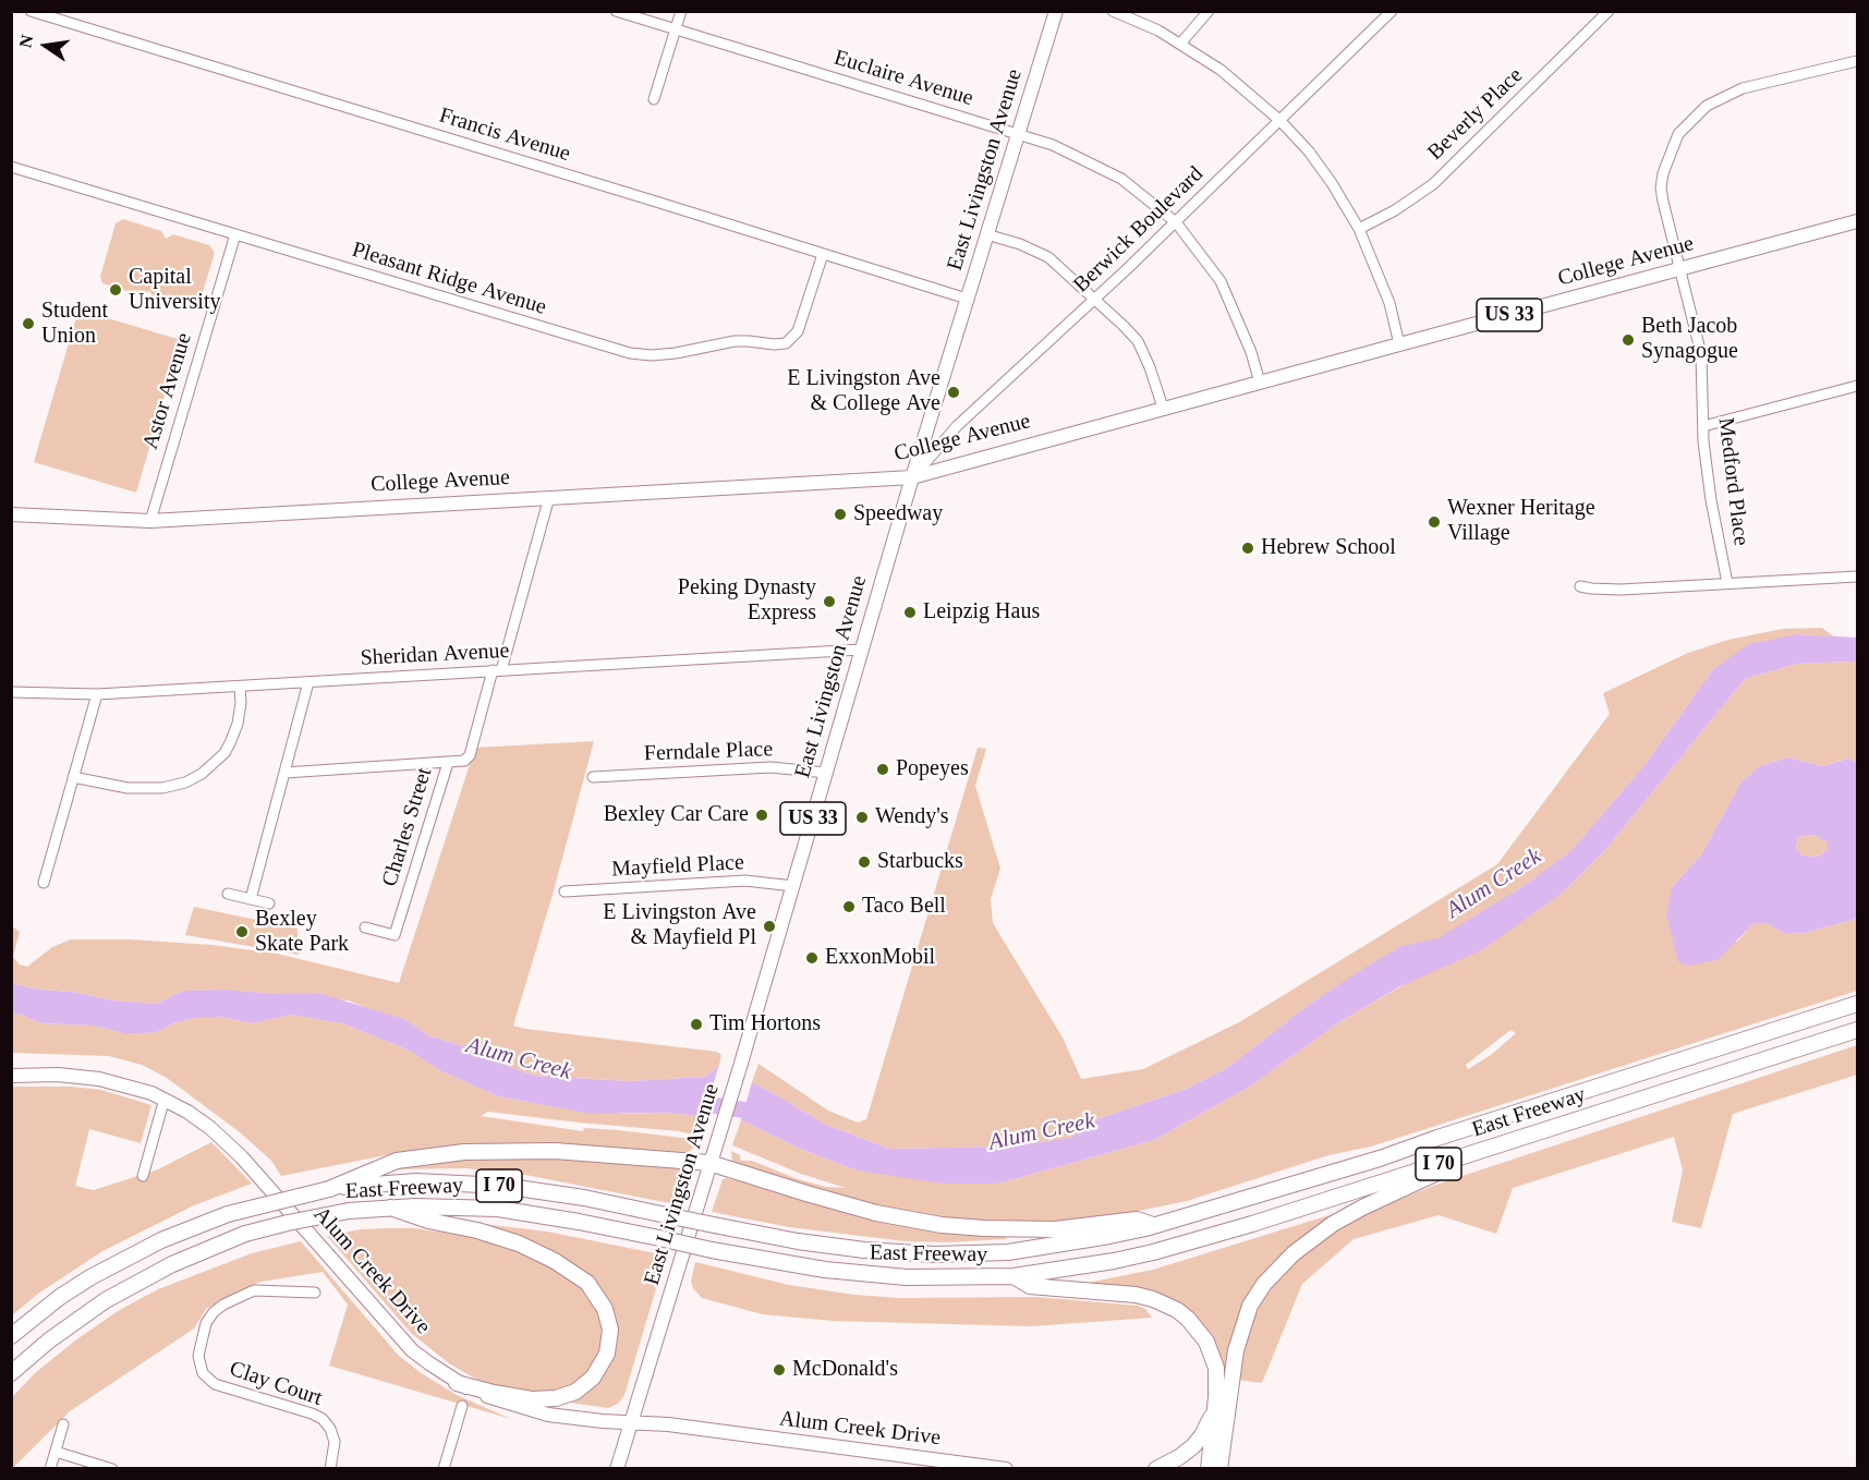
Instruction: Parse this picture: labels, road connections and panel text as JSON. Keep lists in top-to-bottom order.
{
  "streets": {
    "highway": ["East Freeway", "I 70"],
    "main road": [
      "East Livingston Avenue",
      "College Avenue",
      "US 33",
      "Alum Creek Drive"
    ],
    "street": [
      "Euclaire Avenue",
      "Beverly Place",
      "Francis Avenue",
      "Berwick Boulevard",
      "Pleasant Ridge Avenue",
      "Astor Avenue",
      "Medford Place",
      "Sheridan Avenue",
      "Ferndale Place",
      "Charles Street",
      "Mayfield Place",
      "Clay Court"
    ]
  },
  "crossings": [
    ["Euclaire Avenue", "East Livingston Avenue"],
    ["Euclaire Avenue", "Berwick Boulevard"],
    ["Euclaire Avenue", "College Avenue"],
    ["Francis Avenue", "East Livingston Avenue"],
    ["Francis Avenue", "Pleasant Ridge Avenue"],
    ["East Livingston Avenue", "Berwick Boulevard"],
    ["East Livingston Avenue", "College Avenue"],
    ["East Livingston Avenue", "Sheridan Avenue"],
    ["East Livingston Avenue", "Ferndale Place"],
    ["East Livingston Avenue", "Mayfield Place"],
    ["East Livingston Avenue", "Alum Creek Drive"],
    ["Berwick Boulevard", "College Avenue"],
    ["College Avenue", "Astor Avenue"],
    ["College Avenue", "Medford Place"],
    ["College Avenue", "Charles Street"],
    ["Pleasant Ridge Avenue", "Astor Avenue"],
    ["Sheridan Avenue", "Charles Street"]
  ],
  "water": ["Alum Creek"],
  "places": [
    "Capital University",
    "Student Union",
    "Beth Jacob Synagogue",
    "E Livingston Ave & College Ave",
    "Speedway",
    "Wexner Heritage Village",
    "Hebrew School",
    "Peking Dynasty Express",
    "Leipzig Haus",
    "Popeyes",
    "Bexley Car Care",
    "Wendy's",
    "Starbucks",
    "Taco Bell",
    "E Livingston Ave & Mayfield Pl",
    "Bexley Skate Park",
    "ExxonMobil",
    "Tim Hortons",
    "McDonald's"
  ],
  "north": "left"
}
